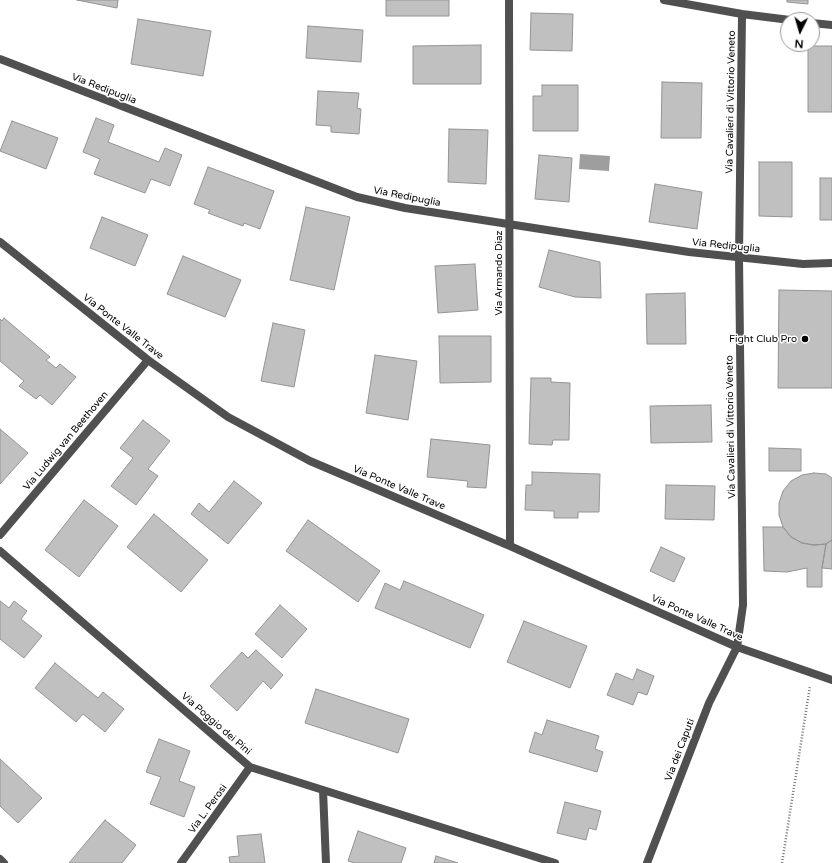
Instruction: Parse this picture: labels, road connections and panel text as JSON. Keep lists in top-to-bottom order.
{
  "streets": {
    "street": [
      "Via Redipuglia",
      "Via Cavalieri di Vittorio Veneto",
      "Via Armando Diaz",
      "Via Ponte Valle Trave",
      "Via Ludwig van Beethoven",
      "Via Poggio dei Pini",
      "Via dei Caputi",
      "Via L. Perosi"
    ]
  },
  "crossings": [
    ["Via Redipuglia", "Via Cavalieri di Vittorio Veneto"],
    ["Via Redipuglia", "Via Armando Diaz"],
    ["Via Cavalieri di Vittorio Veneto", "Via Ponte Valle Trave"],
    ["Via Cavalieri di Vittorio Veneto", "Via dei Caputi"],
    ["Via Armando Diaz", "Via Ponte Valle Trave"],
    ["Via Ponte Valle Trave", "Via Ludwig van Beethoven"],
    ["Via Ponte Valle Trave", "Via dei Caputi"],
    ["Via Poggio dei Pini", "Via L. Perosi"]
  ],
  "places": ["Fight Club Pro"],
  "north": "bottom"
}
